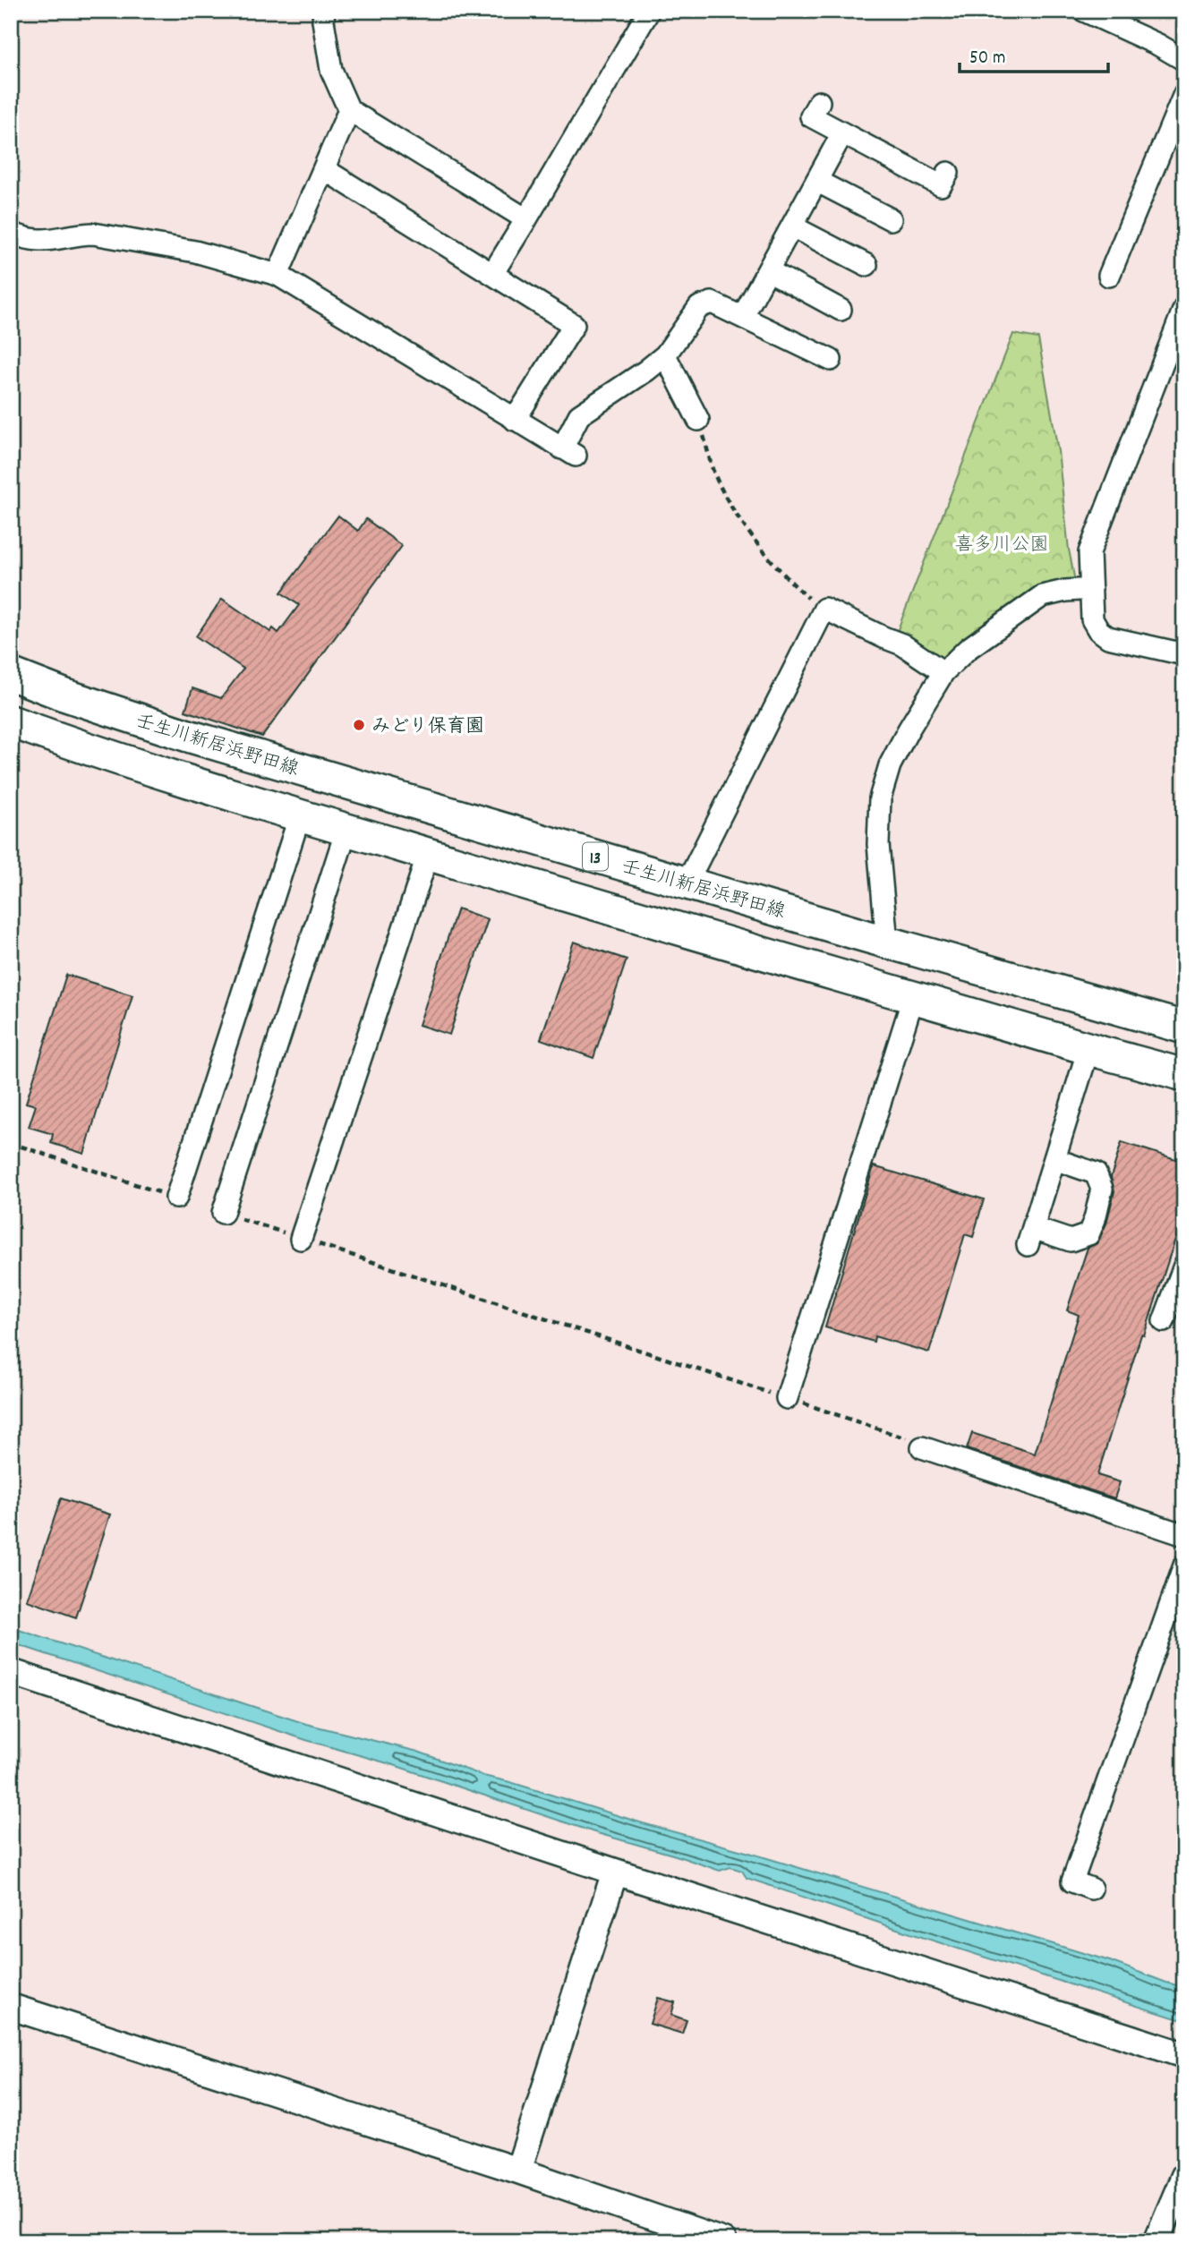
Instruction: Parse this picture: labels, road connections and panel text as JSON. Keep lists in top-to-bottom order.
{
  "streets": {
    "main road": ["壬生川新居浜野田線", "13"]
  },
  "parks": ["喜多川公園"],
  "places": ["みどり保育園"],
  "scale_bar": "50 m"
}
